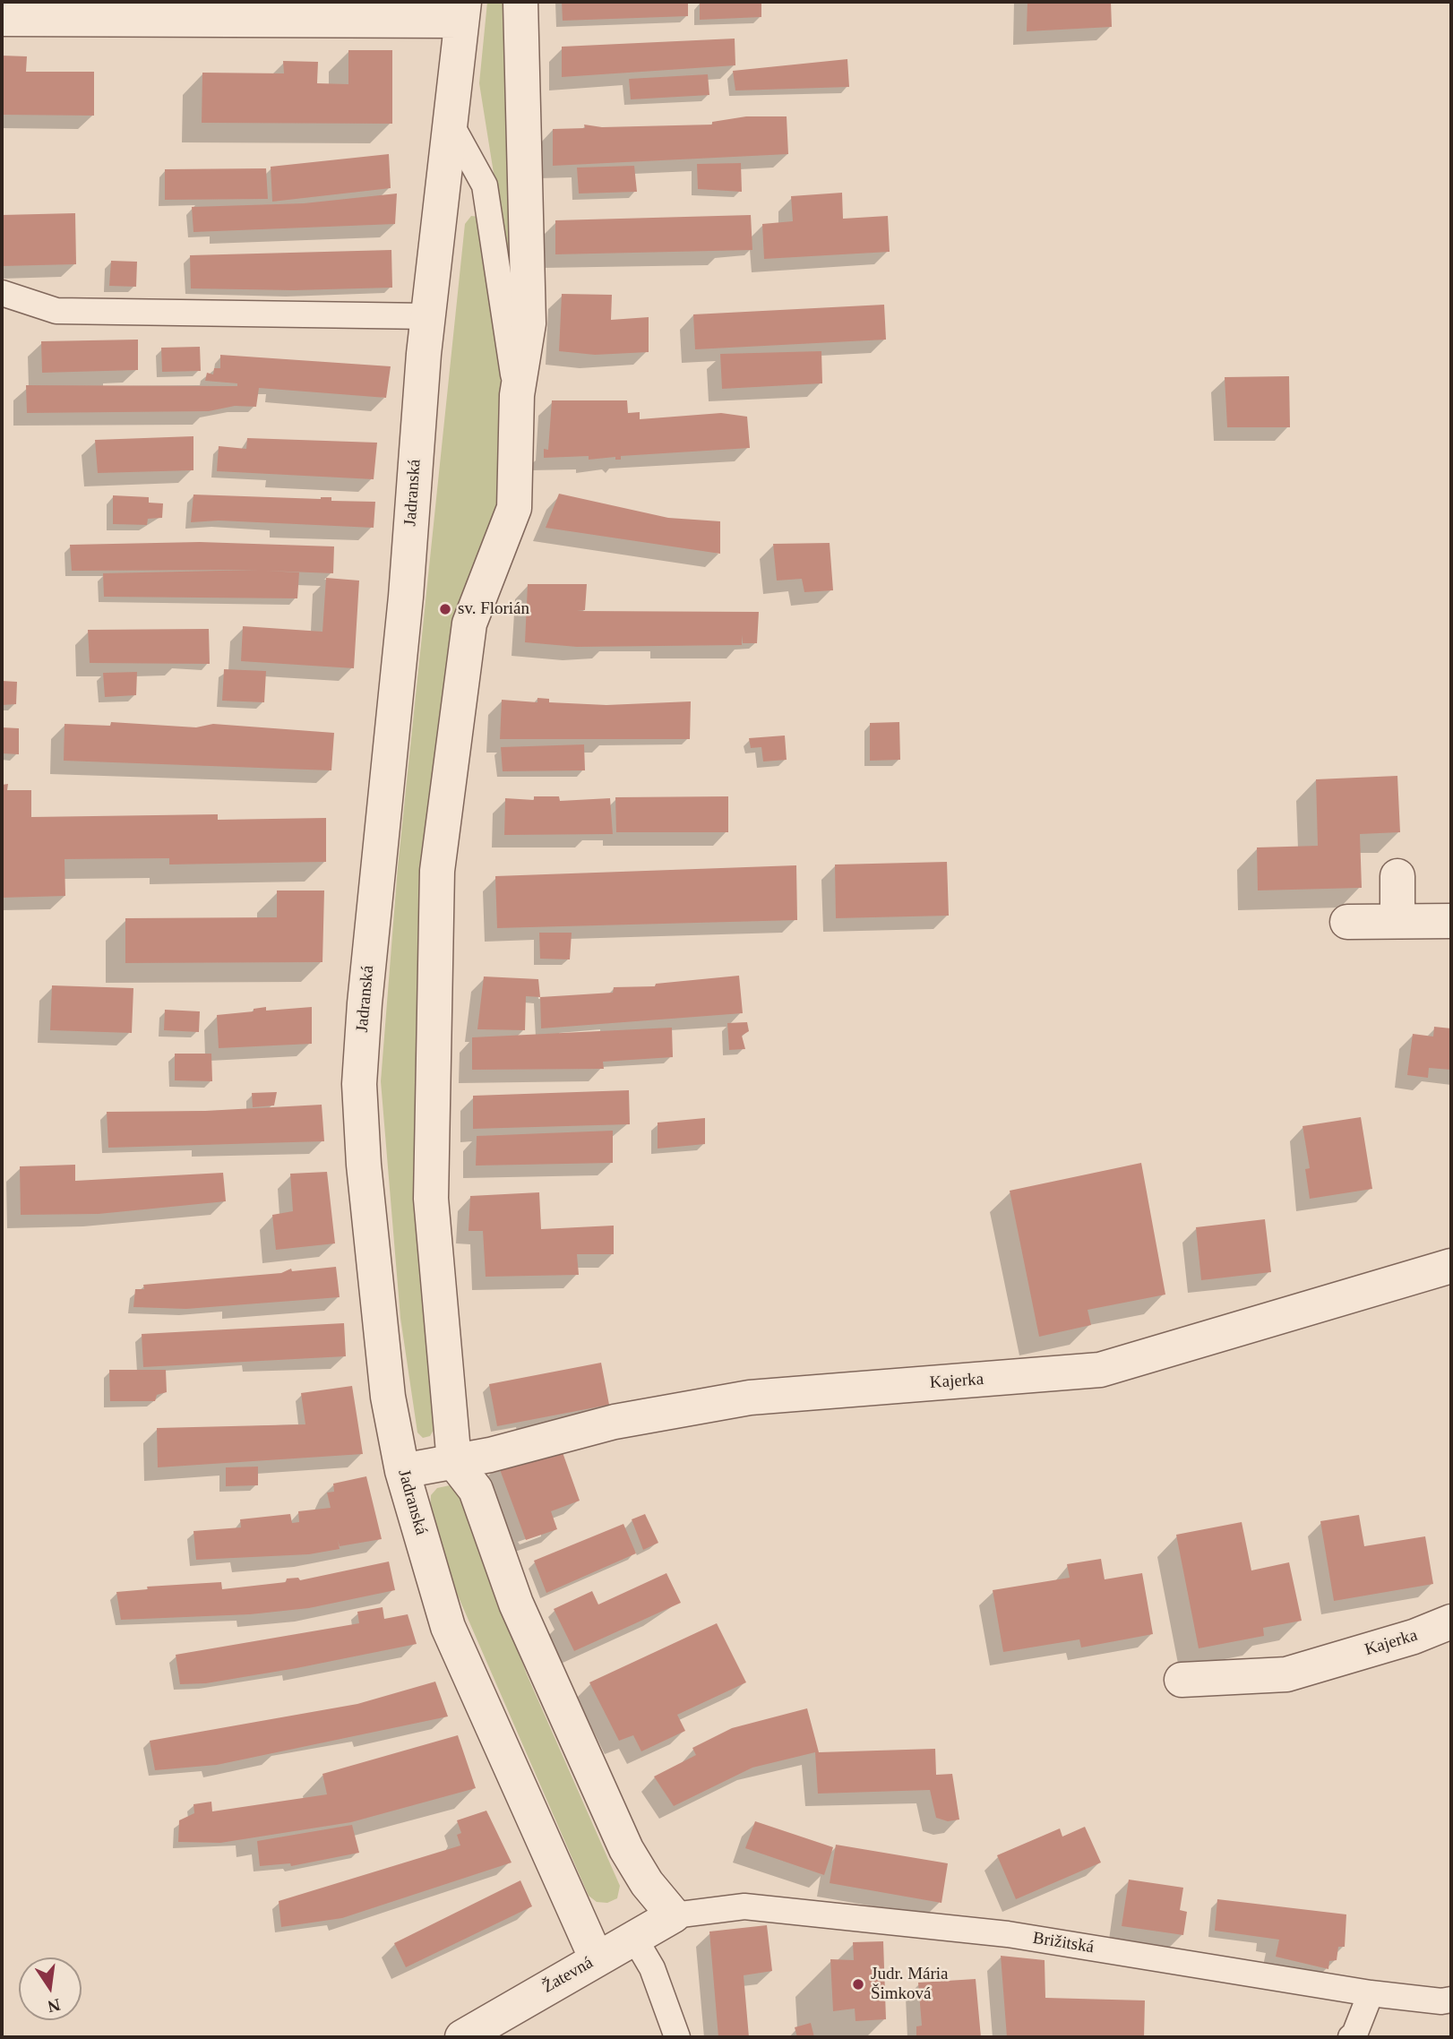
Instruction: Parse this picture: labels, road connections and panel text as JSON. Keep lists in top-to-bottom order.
{
  "streets": {
    "street": ["Jadranská", "Kajerka", "Žatevná"],
    "lane": ["Brižitská"]
  },
  "crossings": [
    ["Jadranská", "Kajerka"],
    ["Jadranská", "Žatevná"],
    ["Brižitská", "Žatevná"]
  ],
  "places": ["sv. Florián", "Judr. Mária Šimková"],
  "north": "bottom"
}
